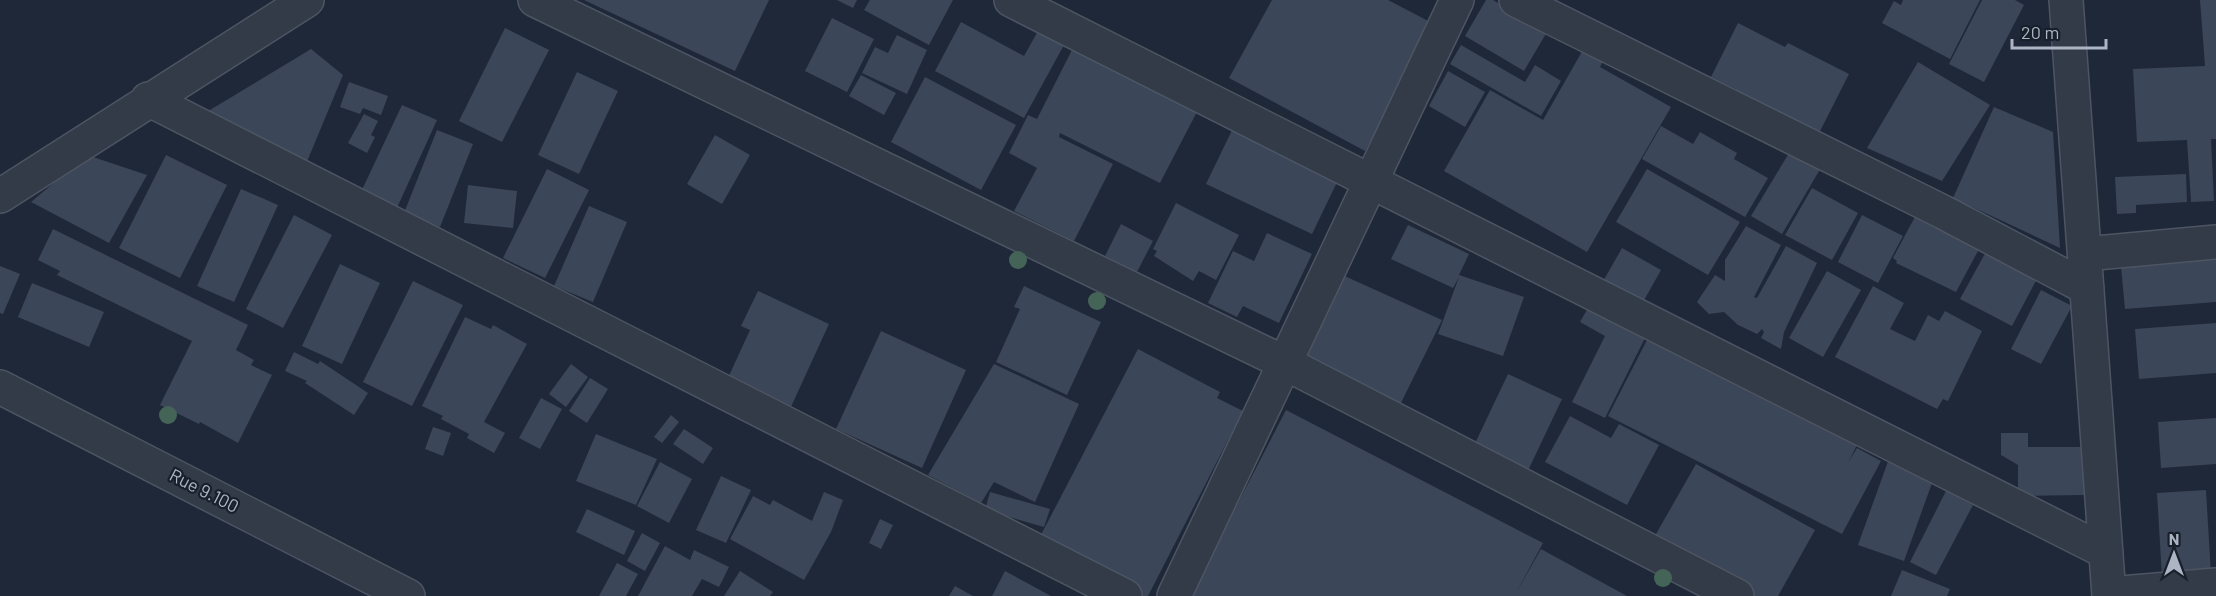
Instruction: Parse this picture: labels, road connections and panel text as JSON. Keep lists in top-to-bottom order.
{
  "streets": {
    "street": ["Rue 9.100"]
  },
  "scale_bar": "20 m",
  "north": "top"
}
